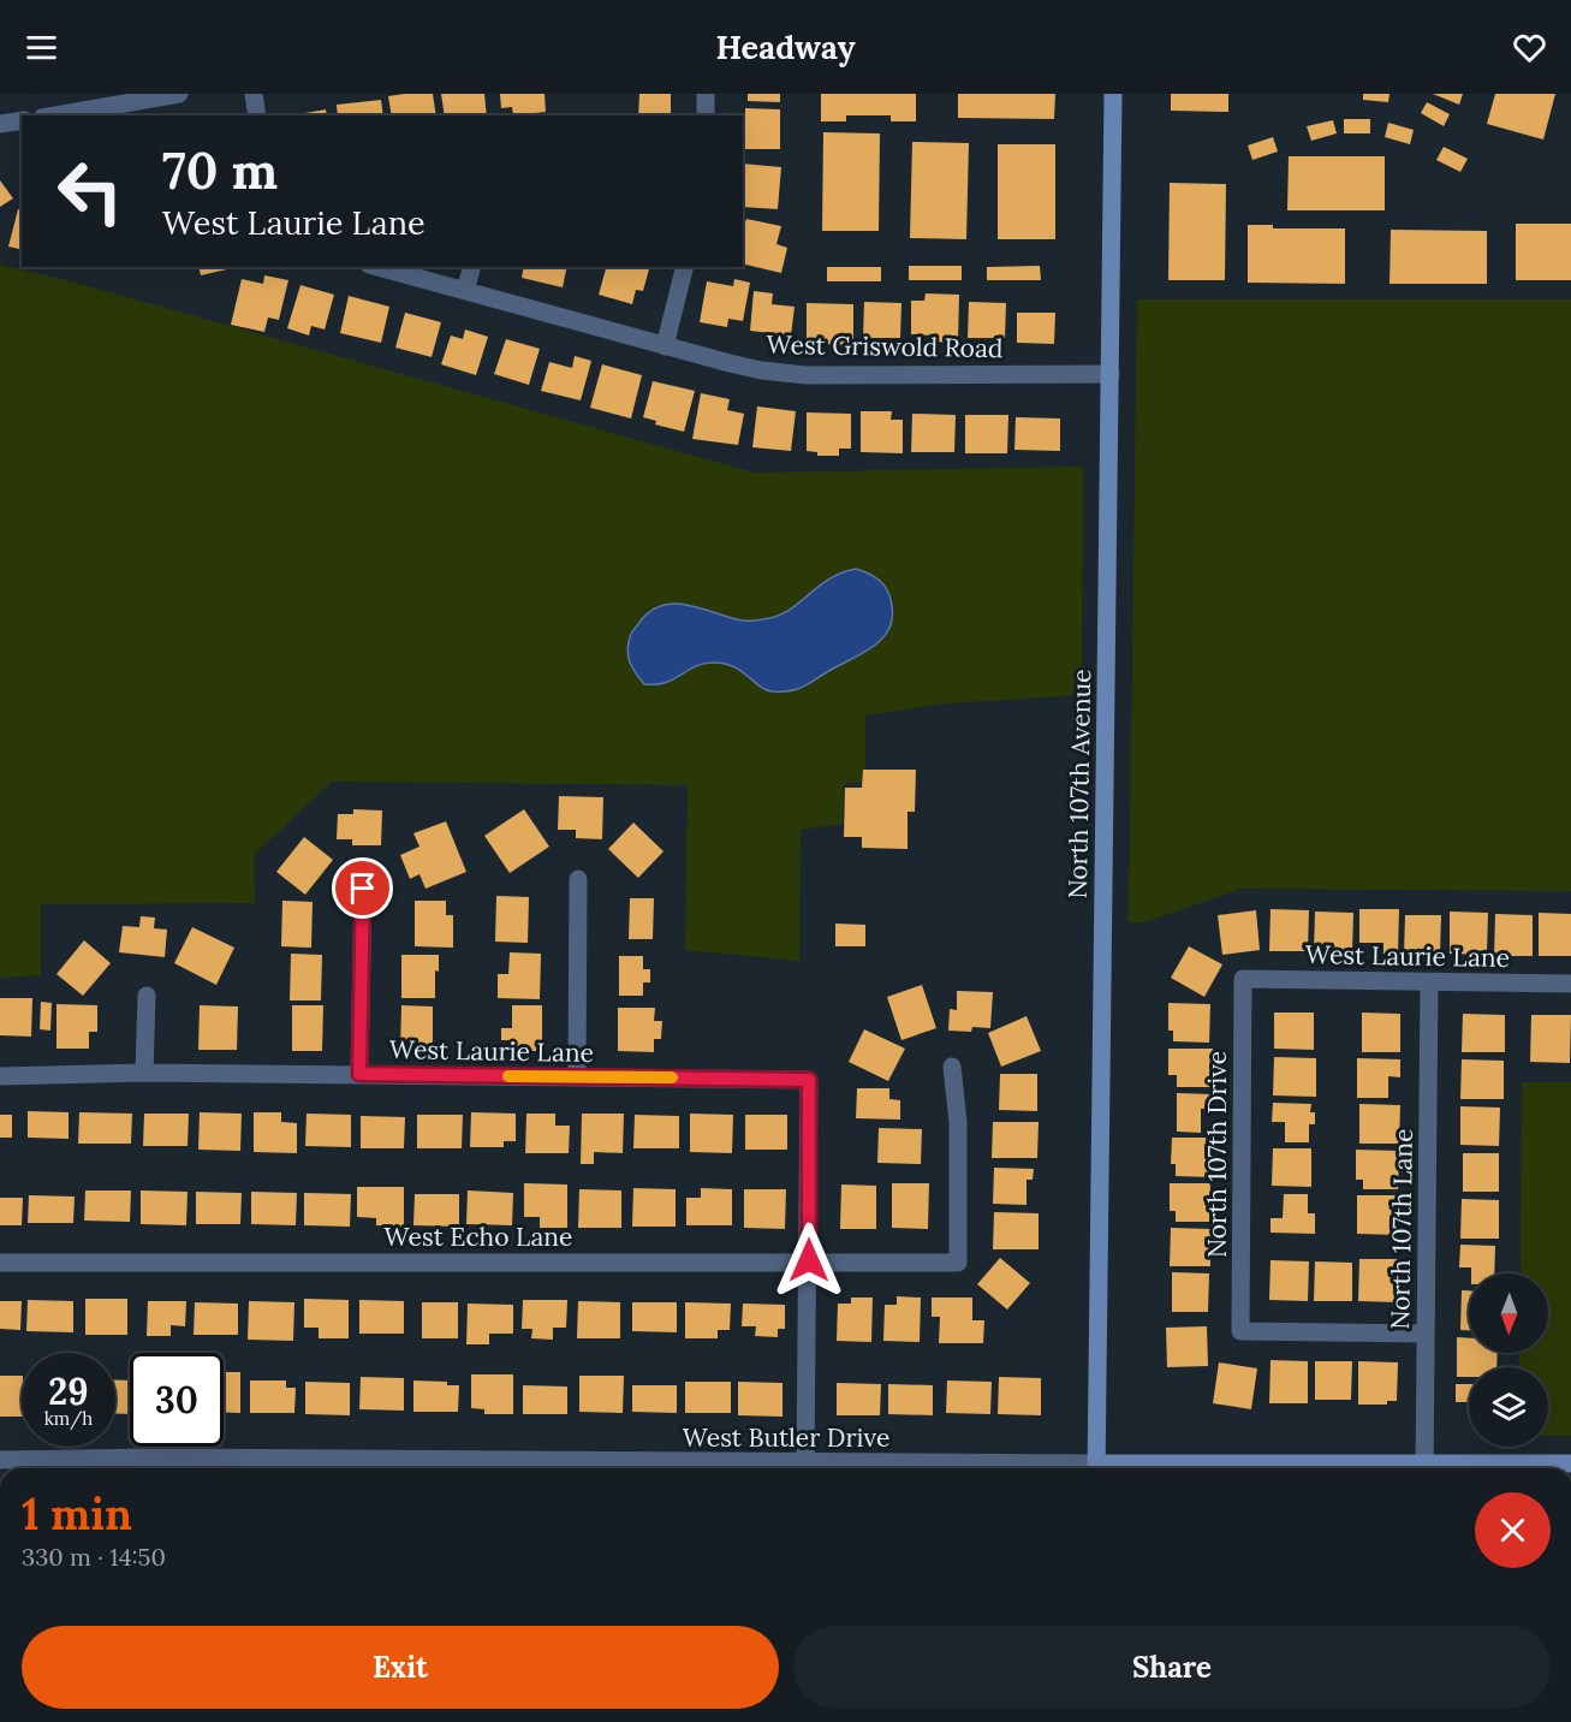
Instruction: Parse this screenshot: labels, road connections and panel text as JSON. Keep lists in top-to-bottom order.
{
  "streets": {
    "street": [
      "West Griswold Road",
      "North 107th Avenue",
      "West Laurie Lane",
      "North 107th Drive",
      "North 107th Lane",
      "West Echo Lane",
      "West Butler Drive"
    ]
  },
  "crossings": [
    ["West Griswold Road", "North 107th Avenue"],
    ["West Laurie Lane", "North 107th Drive"],
    ["West Laurie Lane", "North 107th Lane"],
    ["West Laurie Lane", "West Echo Lane"],
    ["North 107th Drive", "North 107th Lane"]
  ],
  "north": "bottom",
  "page": {
    "header": "Headway",
    "turn": ["70 m", "West Laurie Lane"],
    "speed": "29 km/h",
    "limit": "30",
    "heading": ["1 min", "330 m · 14:50"],
    "buttons": ["Exit", "Share"]
  }
}
